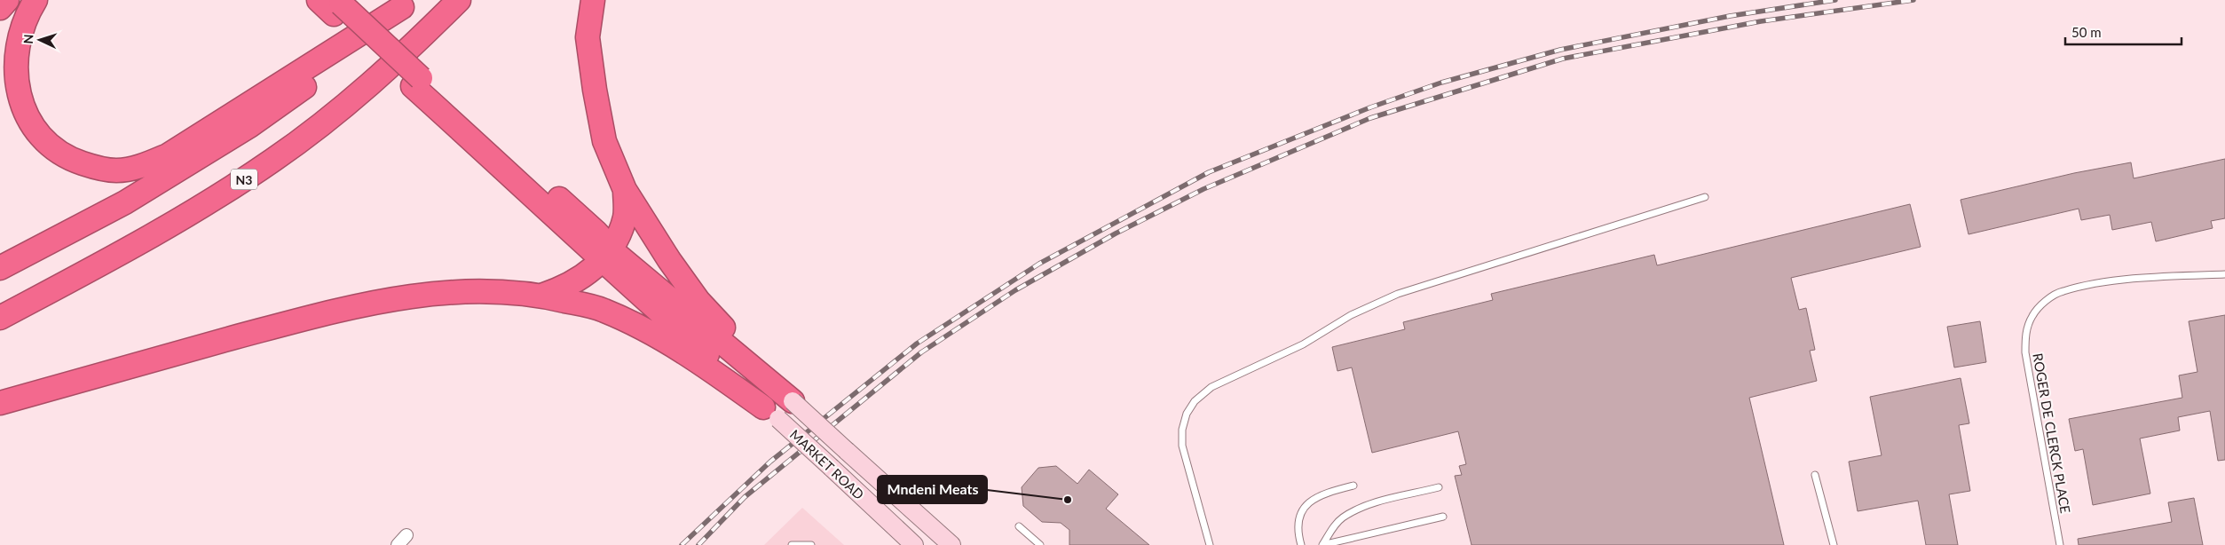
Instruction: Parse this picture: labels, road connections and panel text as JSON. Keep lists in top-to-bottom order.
{
  "streets": {
    "highway": ["N3"],
    "street": ["MARKET ROAD"],
    "lane": ["ROGER DE CLERCK PLACE"]
  },
  "places": ["Mndeni Meats"],
  "scale_bar": "50 m",
  "north": "left"
}
